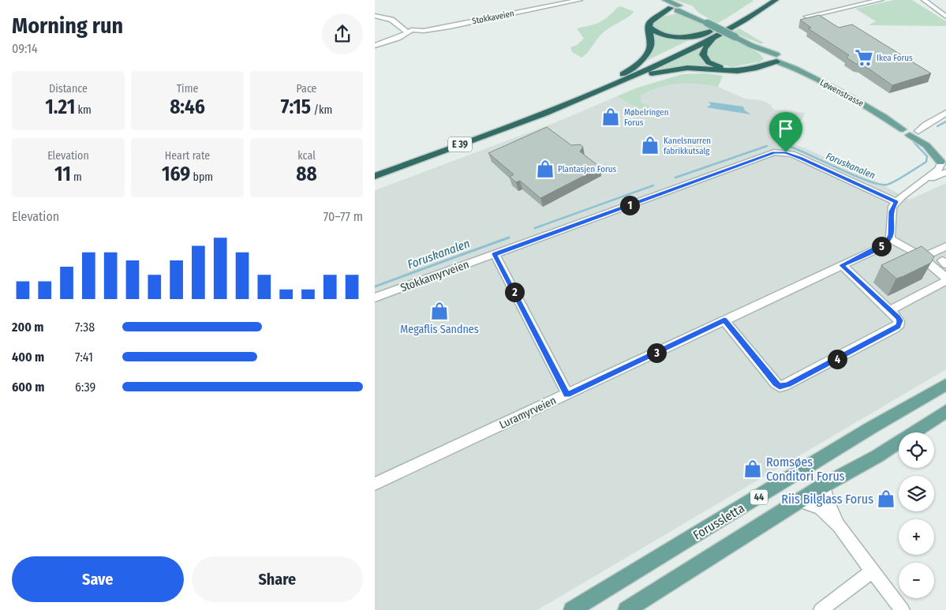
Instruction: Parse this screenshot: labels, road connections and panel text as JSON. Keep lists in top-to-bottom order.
{
  "streets": {
    "highway": ["E 39"],
    "main road": ["Løwenstrasse", "44", "Forussletta"],
    "street": ["Stokkaveien", "Stokkamyrveien", "Luramyrveien"]
  },
  "crossings": [
    ["Løwenstrasse", "E 39"]
  ],
  "water": ["Foruskanalen"],
  "places": {
    "supermarket": ["Ikea Forus"],
    "shop": [
      "Møbelringen Forus",
      "Kanelsnurren fabrikkutsalg",
      "Plantasjen Forus",
      "Megaflis Sandnes",
      "Romsøes Conditori Forus",
      "Riis Bilglass Forus"
    ]
  },
  "page": {
    "heading": ["Morning run", "09:14"],
    "stats": [
      ["Distance", "1.21 km"],
      ["Time", "8:46"],
      ["Pace", "7:15 /km"],
      ["Elevation", "11 m"],
      ["Heart rate", "169 bpm"],
      ["kcal", "88"]
    ],
    "pins": [
      "1",
      "5",
      "2",
      "3",
      "4"
    ],
    "chart": ["Elevation", "70–77 m"],
    "list": [
      {
        "name": "200 m",
        "note": "7:38"
      },
      {
        "name": "400 m",
        "note": "7:41"
      },
      {
        "name": "600 m",
        "note": "6:39"
      }
    ],
    "map_buttons": ["+", "−"],
    "buttons": ["Save", "Share"]
  }
}
